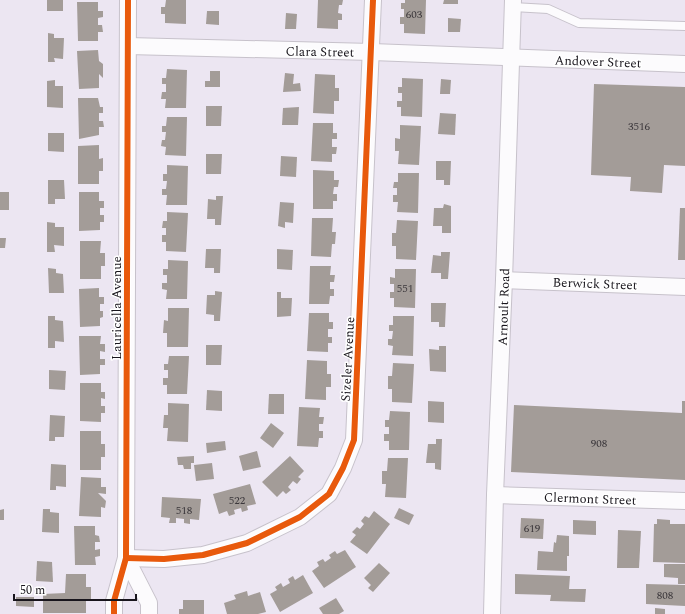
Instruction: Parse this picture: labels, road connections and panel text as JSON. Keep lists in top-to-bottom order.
{
  "streets": {
    "street": [
      "Clara Street",
      "Andover Street",
      "Berwick Street",
      "Arnoult Road",
      "Lauricella Avenue",
      "Sizeler Avenue",
      "Clermont Street"
    ]
  },
  "crossings": [
    ["Clara Street", "Andover Street"],
    ["Clara Street", "Arnoult Road"],
    ["Clara Street", "Lauricella Avenue"],
    ["Clara Street", "Sizeler Avenue"],
    ["Andover Street", "Arnoult Road"],
    ["Berwick Street", "Arnoult Road"],
    ["Arnoult Road", "Clermont Street"],
    ["Lauricella Avenue", "Sizeler Avenue"]
  ],
  "house_numbers": [
    "603",
    "3516",
    "551",
    "908",
    "522",
    "518",
    "619",
    "808"
  ],
  "scale_bar": "50 m"
}
